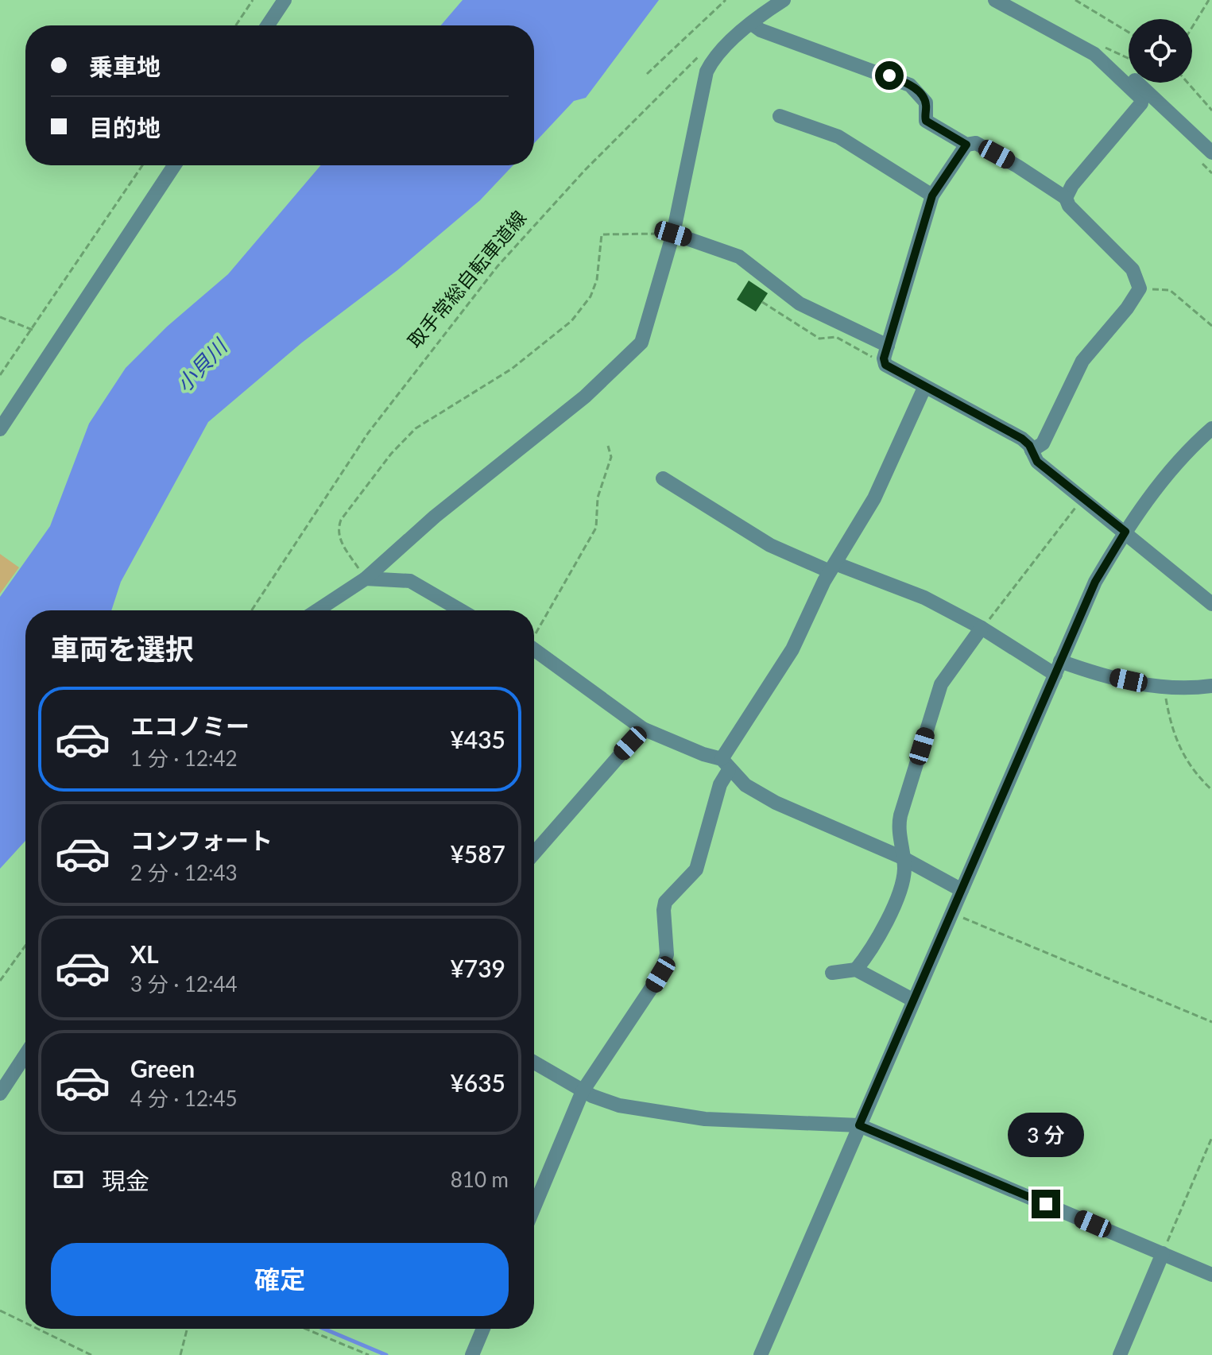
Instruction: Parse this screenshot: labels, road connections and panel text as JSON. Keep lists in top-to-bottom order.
{
  "streets": {
    "path": ["取手常総自転車道線"]
  },
  "water": ["小貝川"],
  "page": {
    "banner": ["乗車地", "目的地"],
    "heading": "車両を選択",
    "list": [
      {
        "name": "エコノミー",
        "note": "1 分 · 12:42",
        "value": "¥435"
      },
      {
        "name": "コンフォート",
        "note": "2 分 · 12:43",
        "value": "¥587"
      },
      {
        "name": "XL",
        "note": "3 分 · 12:44",
        "value": "¥739"
      },
      {
        "name": "Green",
        "note": "4 分 · 12:45",
        "value": "¥635"
      }
    ],
    "bubble": "3 分",
    "pay": ["現金", "810 m"],
    "buttons": "確定"
  }
}
